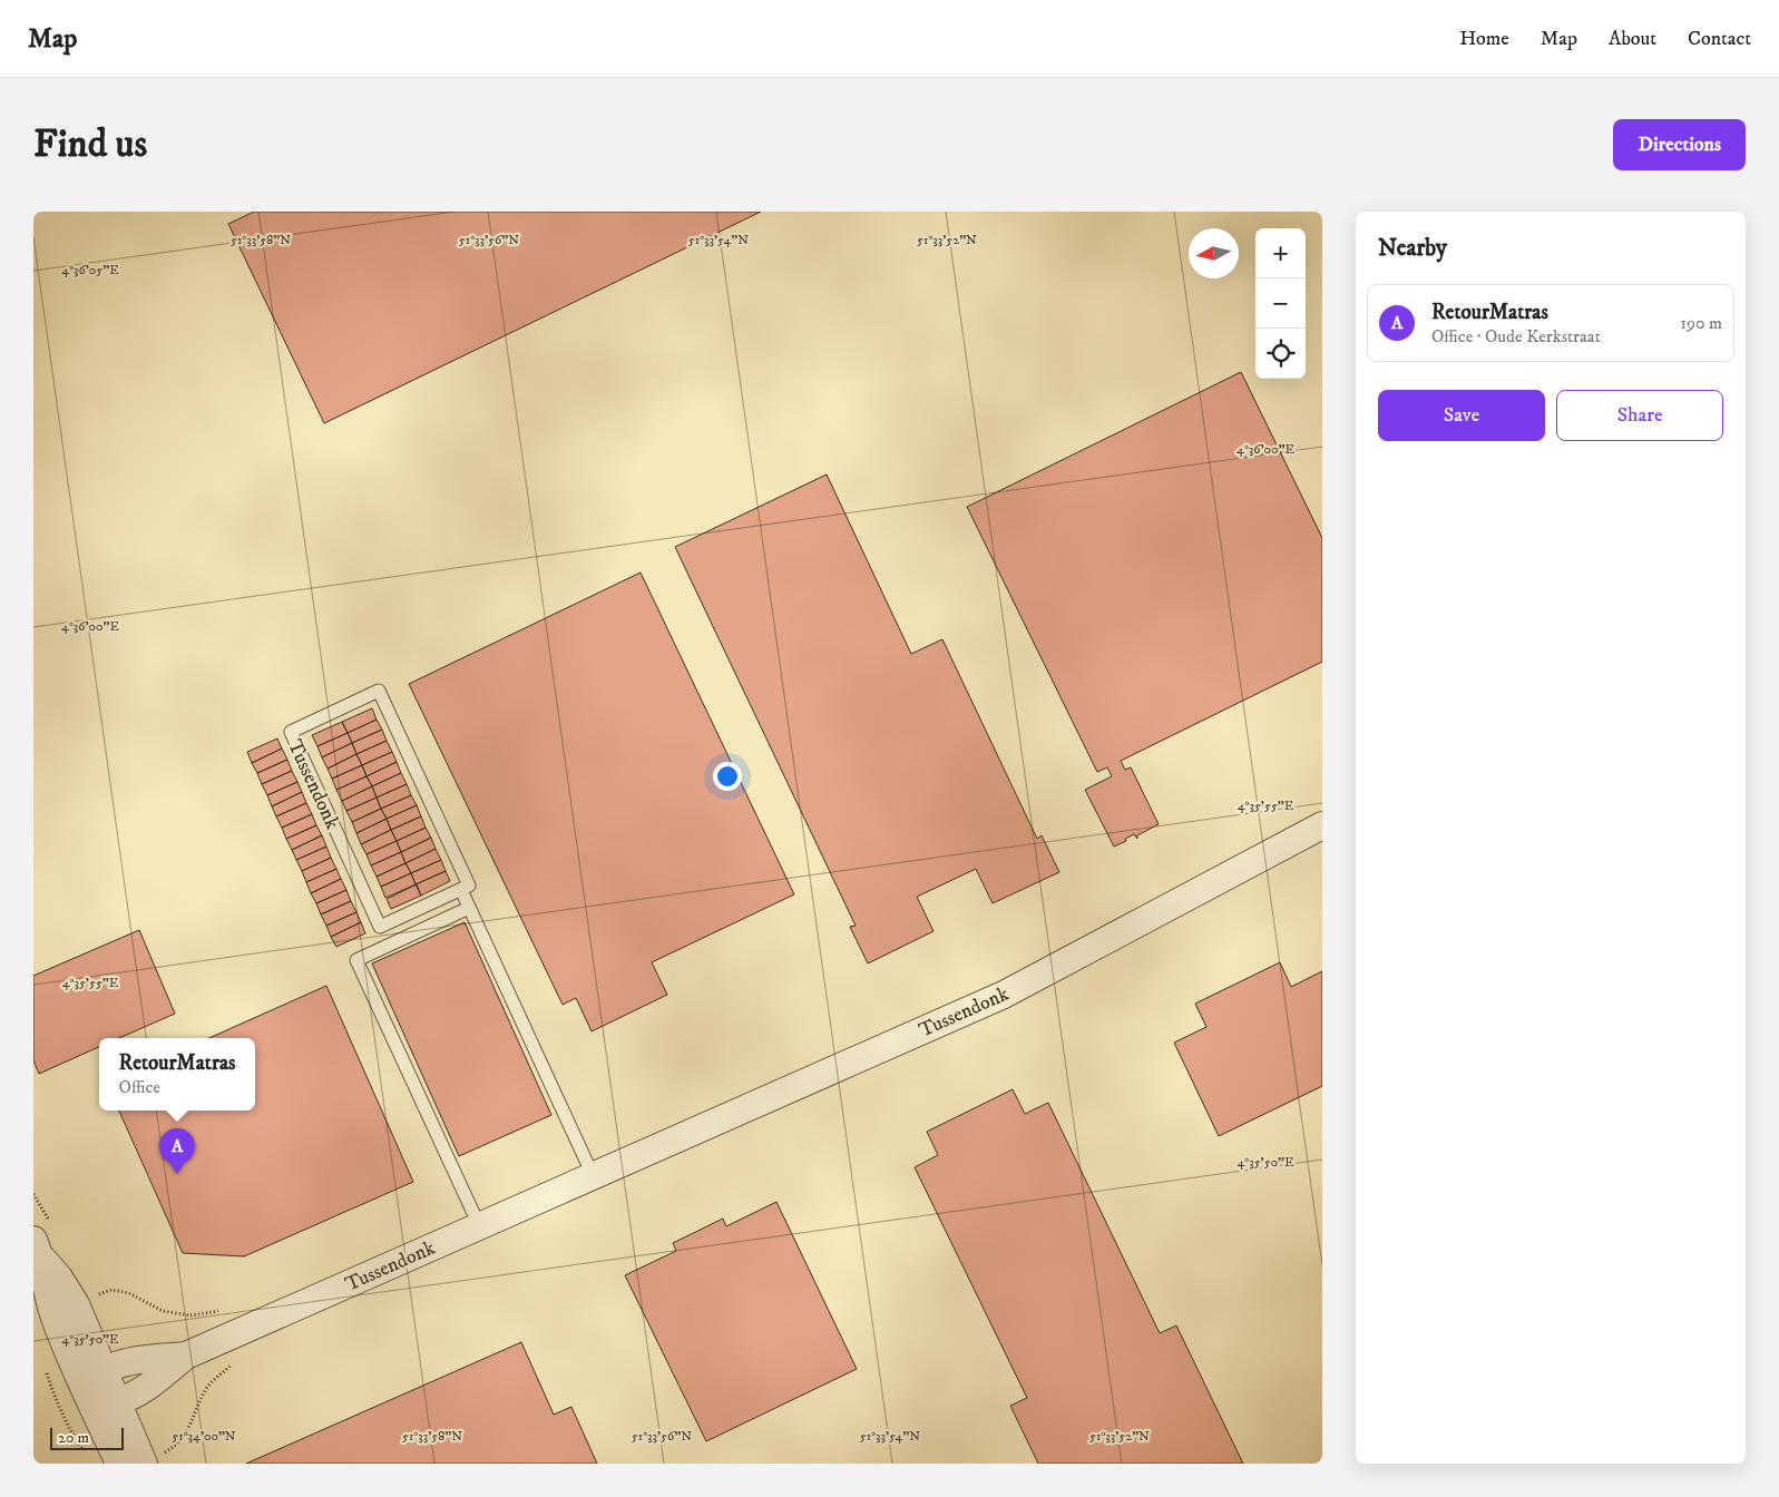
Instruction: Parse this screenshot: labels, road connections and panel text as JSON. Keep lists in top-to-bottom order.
{
  "streets": {
    "street": ["Tussendonk"]
  },
  "scale_bar": "20 m",
  "north": "left",
  "page": {
    "header": "Map",
    "nav": [
      "Home",
      "Map",
      "About",
      "Contact"
    ],
    "buttons": [
      "Directions",
      ["Save", "Share"]
    ],
    "title": "Find us",
    "heading": "Nearby",
    "map_buttons": ["+", "−"],
    "list": [
      {
        "mark": "A",
        "name": "RetourMatras",
        "note": "Office · Oude Kerkstraat",
        "value": "190 m"
      }
    ],
    "popup": ["RetourMatras", "Office"],
    "pins": "A",
    "scale": "20 m"
  },
  "coordinates": [
    "51°33'58\"N",
    "51°33'56\"N",
    "51°33'54\"N",
    "51°33'52\"N",
    "4°36'05\"E",
    "4°36'00\"E",
    "4°35'55\"E",
    "4°35'50\"E",
    "51°34'00\"N"
  ]
}
